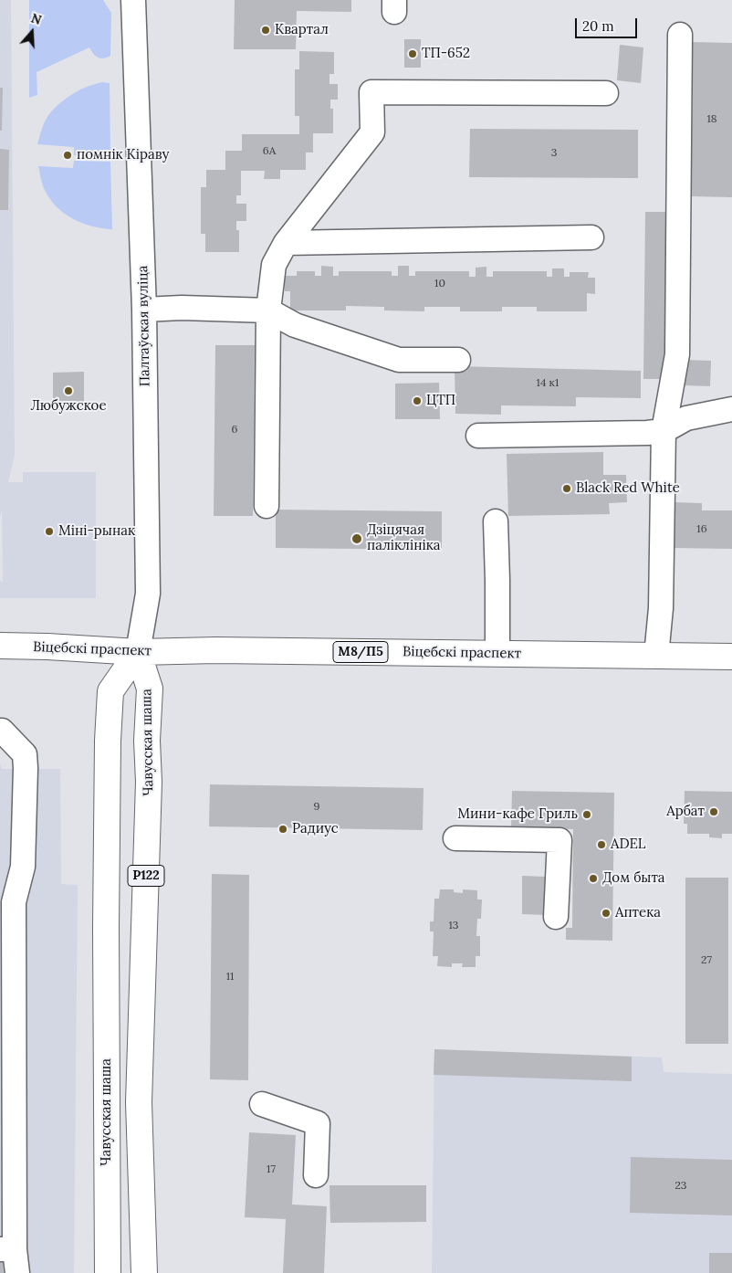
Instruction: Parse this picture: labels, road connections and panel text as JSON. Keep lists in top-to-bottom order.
{
  "streets": {
    "main road": [
      "Віцебскі праспект",
      "М8/П5",
      "Чавусская шаша",
      "Р122"
    ],
    "street": ["Палтаўская вуліца"]
  },
  "crossings": [
    ["Палтаўская вуліца", "Віцебскі праспект"],
    ["Палтаўская вуліца", "Чавусская шаша"],
    ["Віцебскі праспект", "Чавусская шаша"]
  ],
  "places": [
    "Квартал",
    "ТП-652",
    "помнік Кіраву",
    "Любужское",
    "ЦТП",
    "Black Red White",
    "Міні-рынак",
    "Дзіцячая паліклініка",
    "Арбат",
    "Мини-кафе Гриль",
    "Радиус",
    "ADEL",
    "Дом быта",
    "Аптека"
  ],
  "house_numbers": [
    "18",
    "6А",
    "3",
    "10",
    "14 к1",
    "6",
    "16",
    "9",
    "13",
    "27",
    "11",
    "17",
    "23"
  ],
  "scale_bar": "20 m",
  "north": "top"
}
